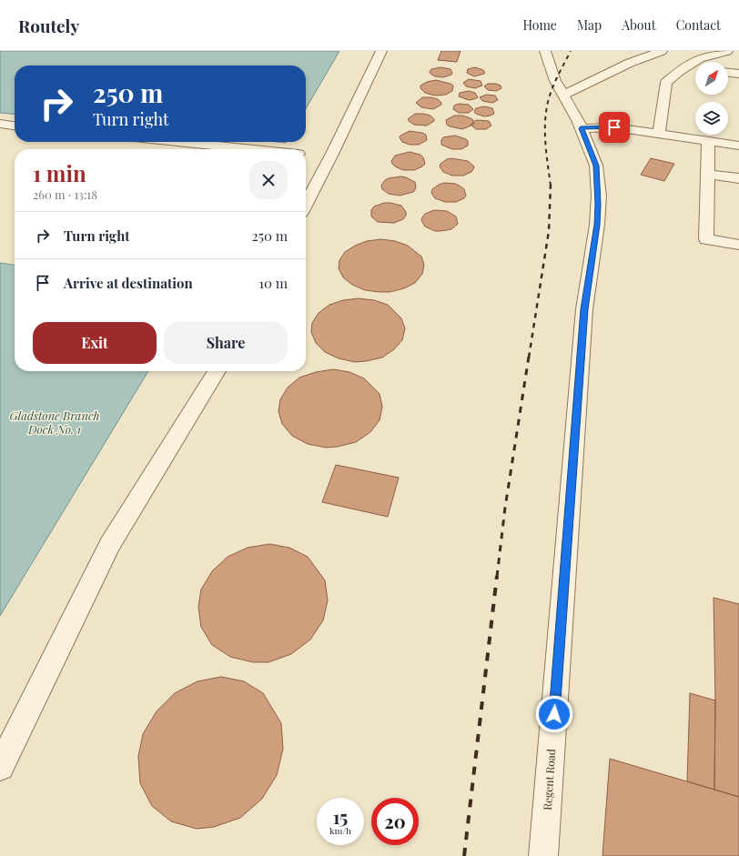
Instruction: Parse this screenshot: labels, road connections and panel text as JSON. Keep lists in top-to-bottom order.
{
  "streets": {
    "lane": ["Regent Road"]
  },
  "water": ["Gladstone Branch Dock No. 1"],
  "north": "top right",
  "page": {
    "header": "Routely",
    "nav": [
      "Home",
      "Map",
      "About",
      "Contact"
    ],
    "turn": ["250 m", "Turn right"],
    "heading": ["1 min", "260 m · 13:18"],
    "list": [
      {
        "name": "Turn right",
        "value": "250 m"
      },
      {
        "name": "Arrive at destination",
        "value": "10 m"
      }
    ],
    "buttons": ["Exit", "Share"],
    "speed": "15 km/h",
    "limit": "20"
  }
}
